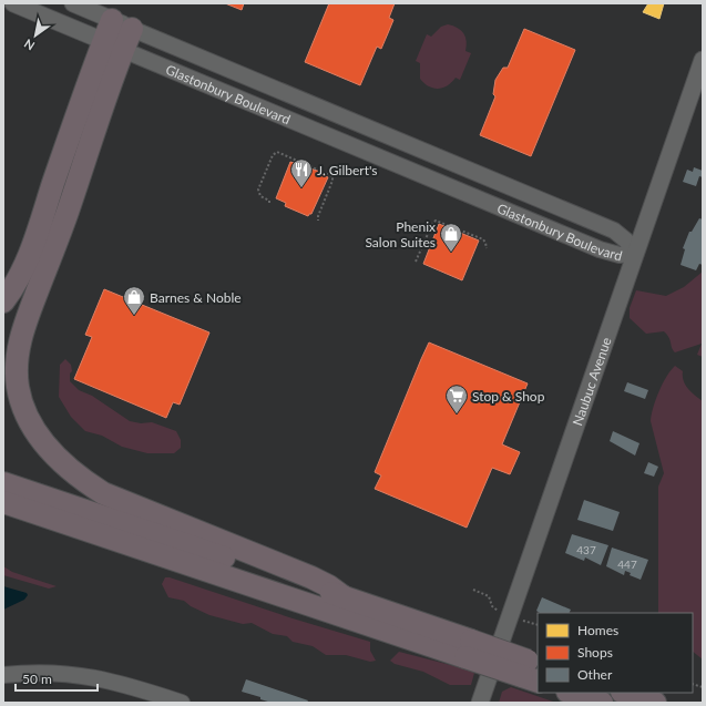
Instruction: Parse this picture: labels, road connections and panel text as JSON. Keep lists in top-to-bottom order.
{
  "streets": {
    "main road": ["Glastonbury Boulevard", "Naubuc Avenue"]
  },
  "crossings": [
    ["Glastonbury Boulevard", "Naubuc Avenue"]
  ],
  "places": {
    "restaurant": ["J. Gilbert's"],
    "shop": ["Phenix Salon Suites", "Barnes & Noble"],
    "supermarket": ["Stop & Shop"]
  },
  "house_numbers": ["437", "447"],
  "legend": ["Homes", "Shops", "Other"],
  "scale_bar": "50 m",
  "north": "bottom left"
}
